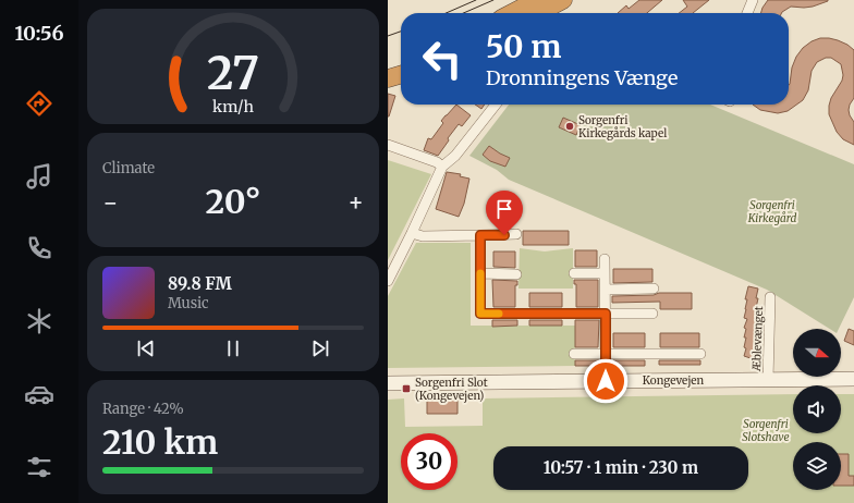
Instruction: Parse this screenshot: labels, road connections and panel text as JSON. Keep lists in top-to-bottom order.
{
  "streets": {
    "street": ["Æblevænget", "Kongevejen"]
  },
  "crossings": [
    ["Æblevænget", "Kongevejen"]
  ],
  "parks": ["Sorgenfri Kirkegård", "Sorgenfri Slotshave"],
  "places": {
    "other": ["Sorgenfri Kirkegårds kapel"],
    "transit": ["Sorgenfri Slot (Kongevejen)"]
  },
  "north": "right",
  "page": {
    "tabs": "10:56",
    "turn": ["50 m", "Dronningens Vænge"],
    "tile": [
      "Climate",
      ["Range · 42%", "210 km"]
    ],
    "heat": ["−", "20°", "+"],
    "song": ["89.8 FM", "Music"],
    "limit": "30",
    "trip": "10:57 · 1 min · 230 m",
    "gauge": ["27", "km/h"]
  }
}
